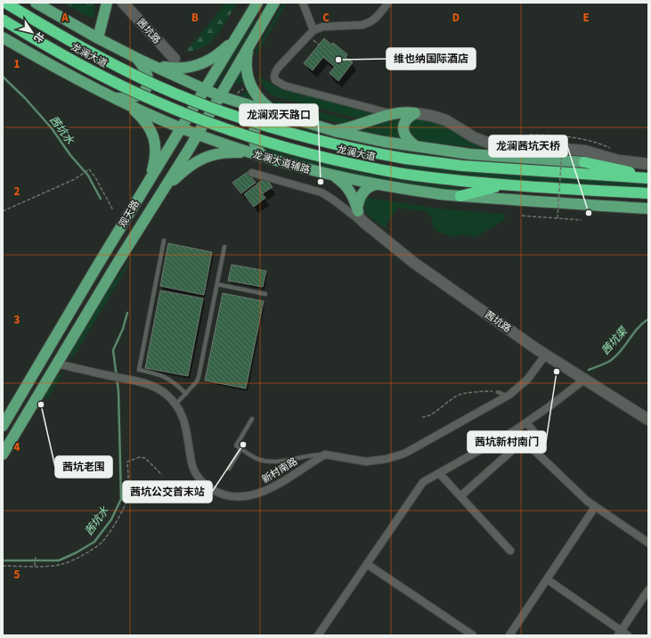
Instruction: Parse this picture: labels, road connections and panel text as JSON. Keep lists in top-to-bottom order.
{
  "streets": {
    "highway": ["龙澜大道"],
    "main road": ["龙澜大道辅路", "观天路"],
    "street": ["茜坑路", "新村南路"]
  },
  "crossings": [
    ["龙澜大道辅路", "观天路"],
    ["观天路", "新村南路"]
  ],
  "water": ["茜坑水", "茜坑渠"],
  "places": [
    "维也纳国际酒店",
    "龙澜观天路口",
    "龙澜茜坑天桥",
    "茜坑新村南门",
    "茜坑老围",
    "茜坑公交首末站"
  ],
  "north": "bottom right",
  "grid": {
    "columns": [
      "A",
      "B",
      "C",
      "D",
      "E"
    ],
    "rows": [
      "1",
      "2",
      "3",
      "4",
      "5"
    ]
  }
}
